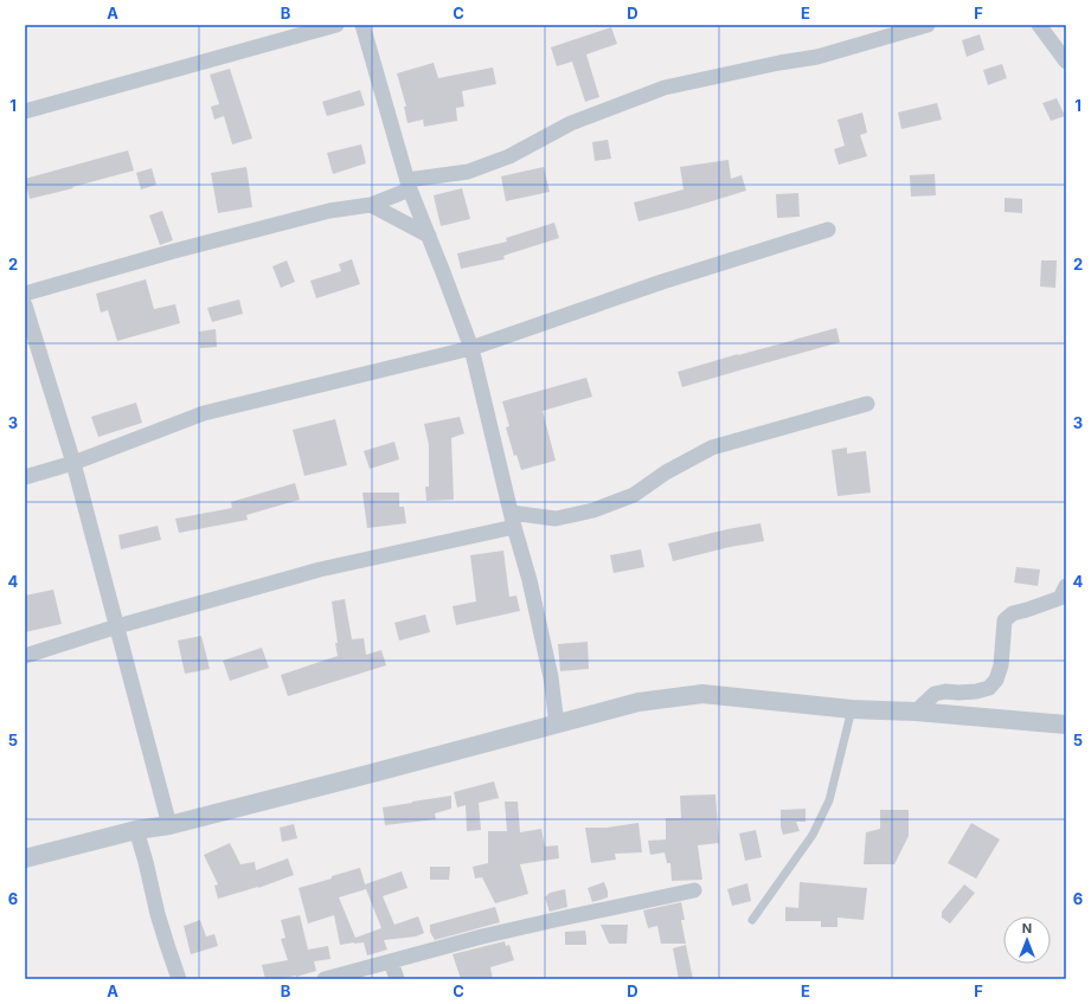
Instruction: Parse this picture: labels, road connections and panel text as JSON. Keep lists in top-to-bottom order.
{
  "north": "top",
  "grid": {
    "columns": [
      "A",
      "B",
      "C",
      "D",
      "E",
      "F"
    ],
    "rows": [
      "1",
      "2",
      "3",
      "4",
      "5",
      "6"
    ]
  }
}
